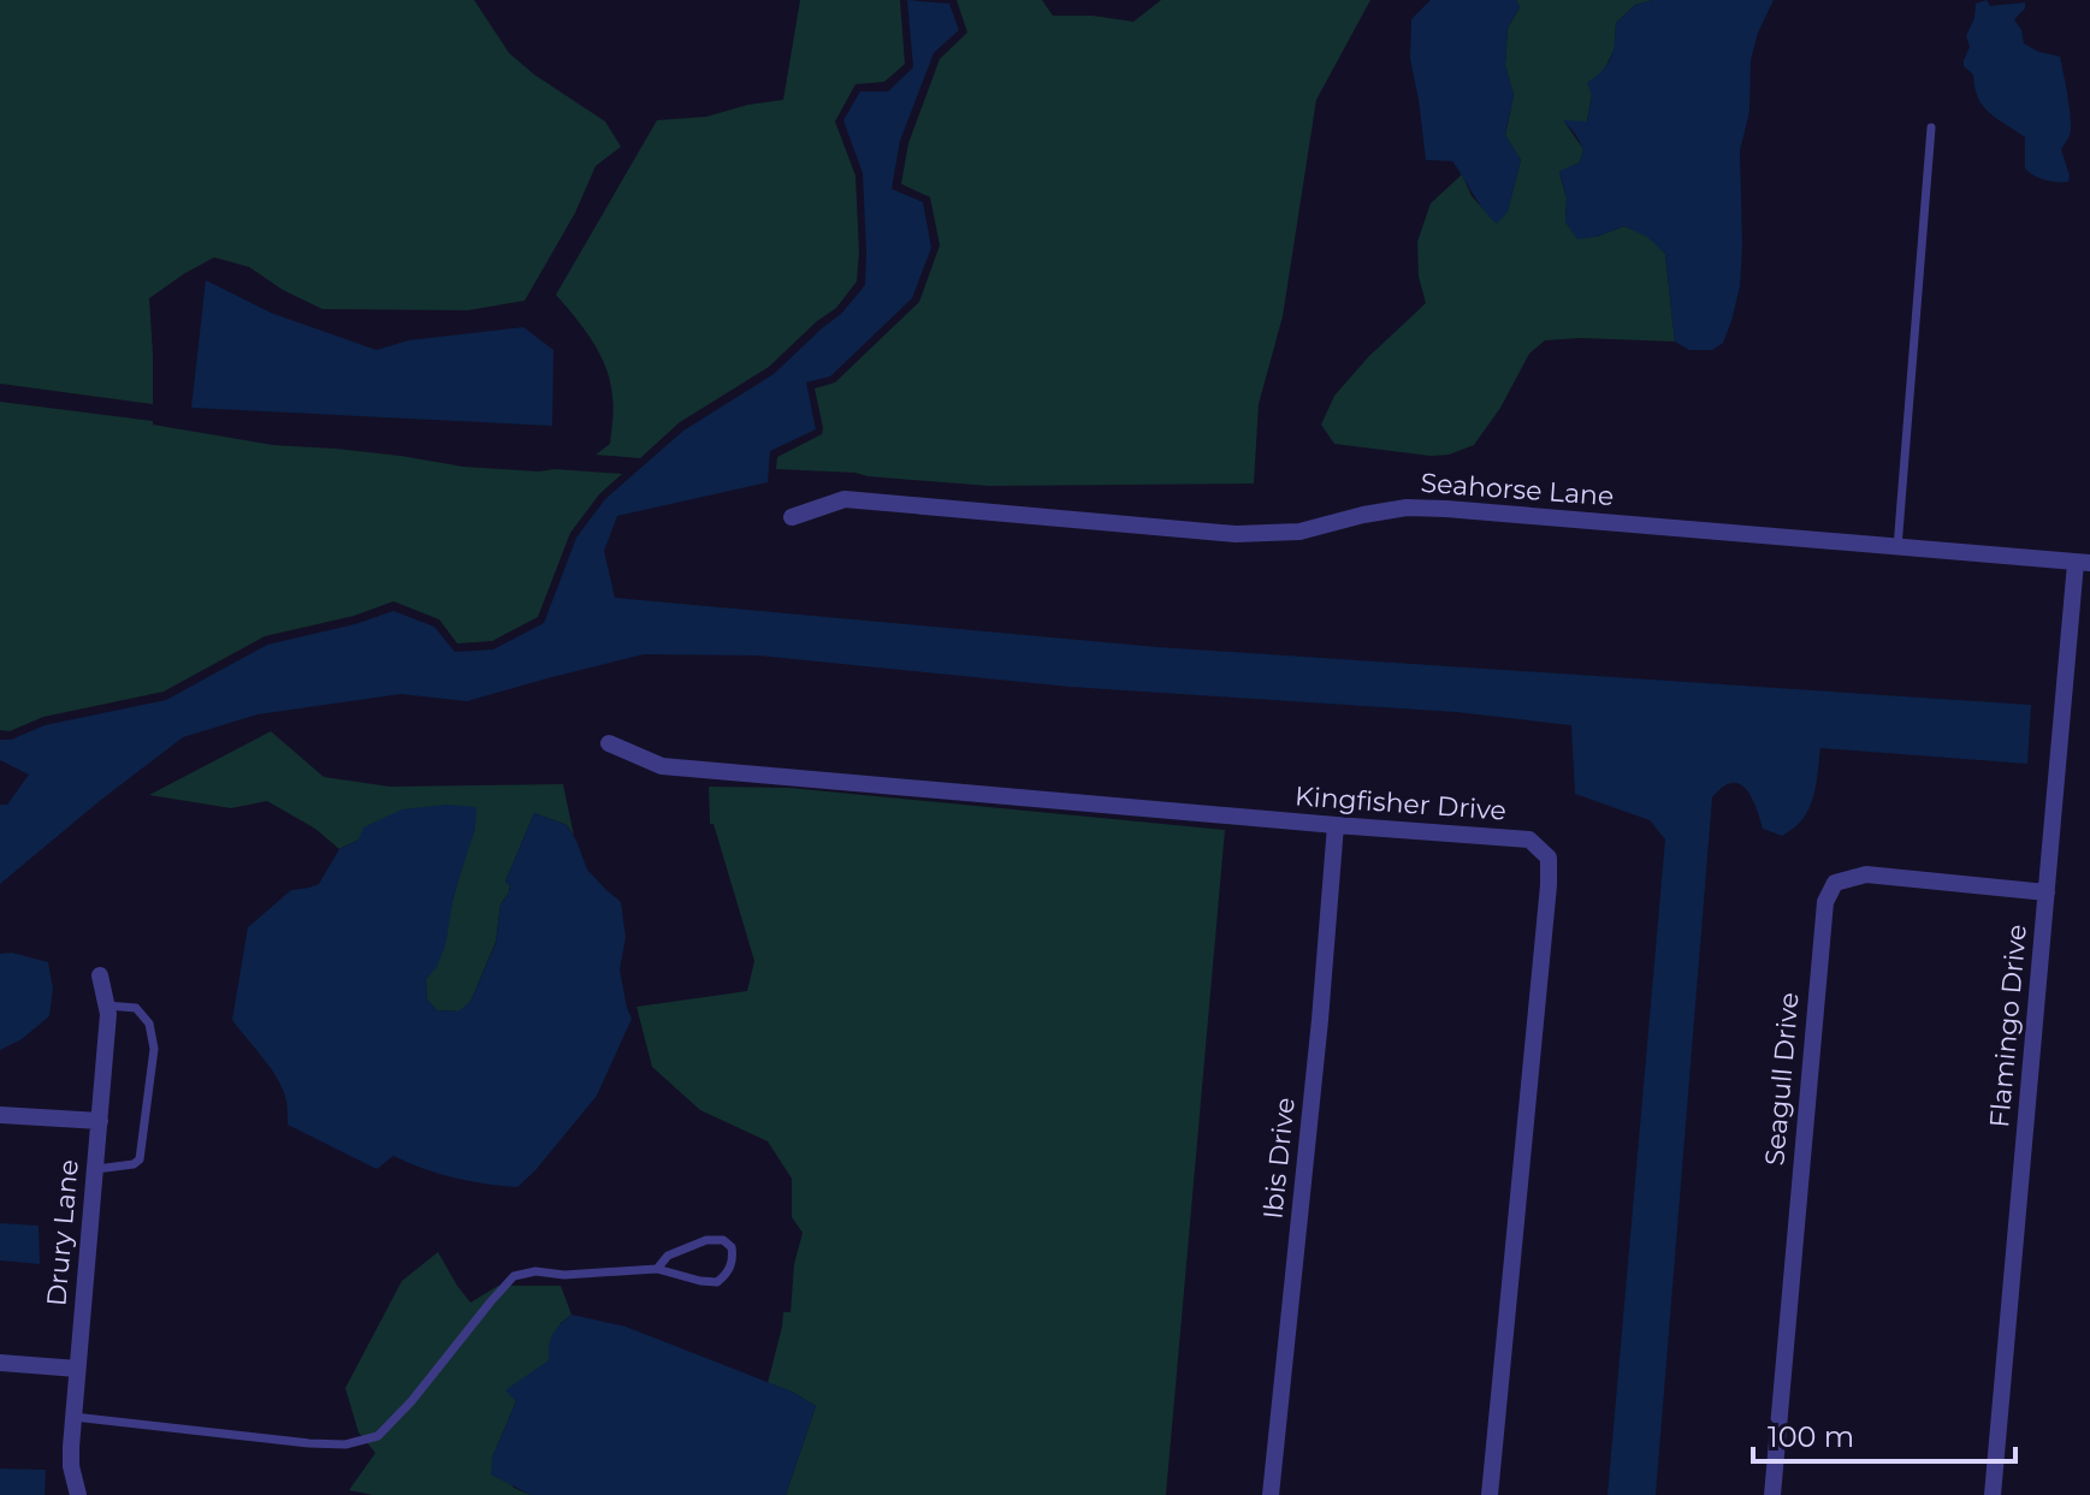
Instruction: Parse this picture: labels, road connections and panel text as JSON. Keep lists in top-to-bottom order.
{
  "streets": {
    "street": [
      "Seahorse Lane",
      "Kingfisher Drive",
      "Flamingo Drive",
      "Seagull Drive",
      "Ibis Drive",
      "Drury Lane"
    ]
  },
  "crossings": [
    ["Seahorse Lane", "Flamingo Drive"],
    ["Kingfisher Drive", "Ibis Drive"],
    ["Flamingo Drive", "Seagull Drive"]
  ],
  "scale_bar": "100 m"
}
